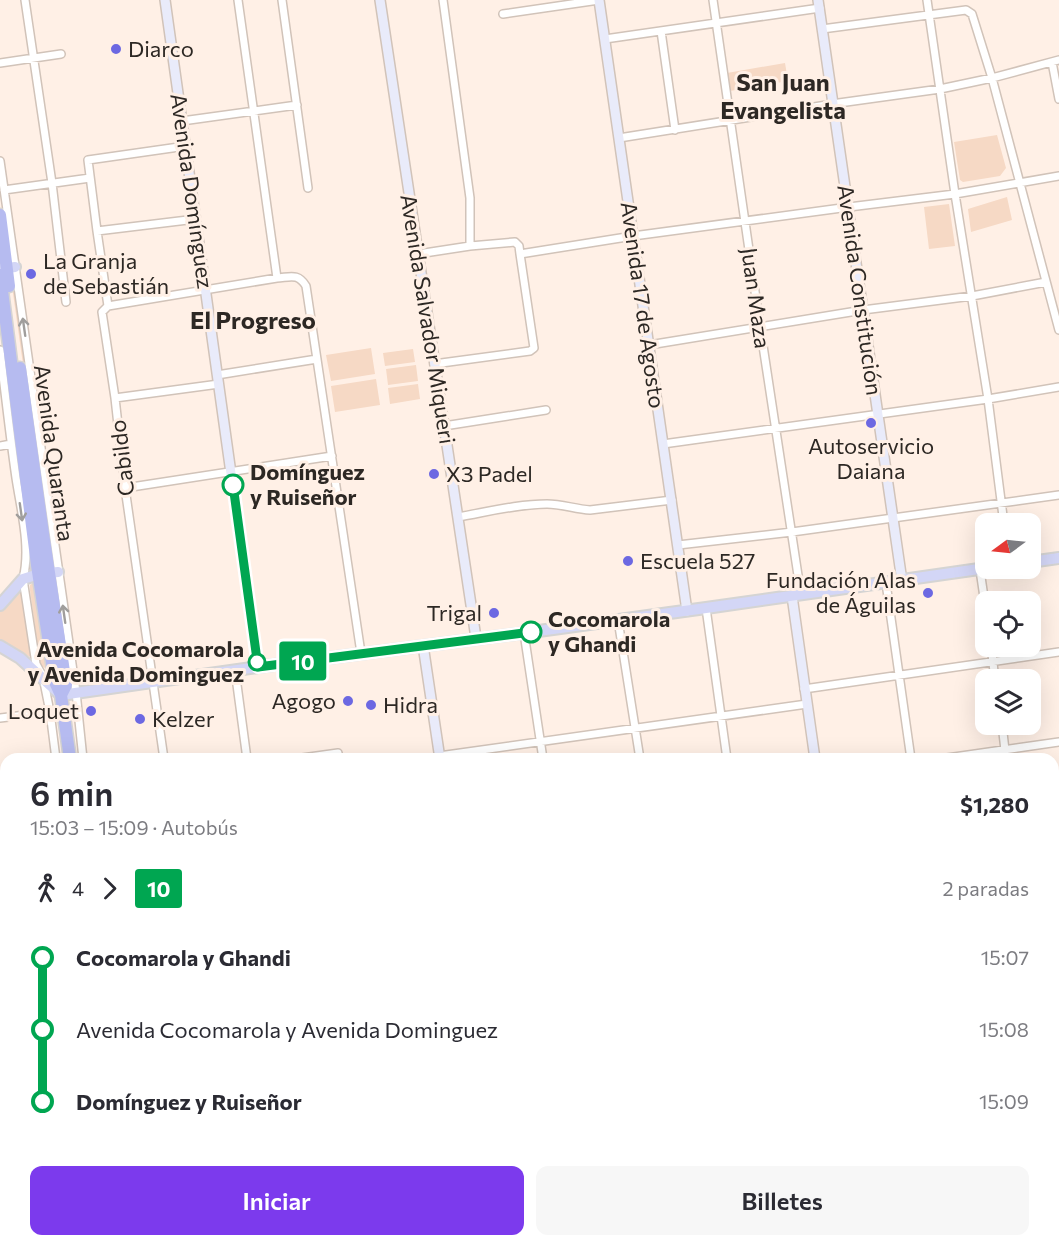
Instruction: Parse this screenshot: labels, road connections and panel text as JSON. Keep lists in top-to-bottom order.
{
  "streets": {
    "highway": ["Avenida Quaranta"],
    "main road": [
      "Avenida Domínguez",
      "Avenida Constitución",
      "Avenida 17 de Agosto",
      "Avenida Salvador Miqueri"
    ],
    "street": ["Juan Maza", "Cabildo"]
  },
  "crossings": [
    ["Avenida Domínguez", "Cabildo"]
  ],
  "districts": ["San Juan Evangelista", "El Progreso"],
  "places": [
    "Diarco",
    "La Granja de Sebastián",
    "Autoservicio Daiana",
    "X3 Padel",
    "Domínguez y Ruiseñor",
    "Escuela 527",
    "Fundación Alas de Águilas",
    "Trigal",
    "Cocomarola y Ghandi",
    "Avenida Cocomarola y Avenida Dominguez",
    "Agogo",
    "Hidra",
    "Loquet",
    "Kelzer"
  ],
  "lines": ["bus line 10"],
  "north": "left",
  "page": {
    "on_map": "10",
    "heading": ["6 min", "15:03 – 15:09 · Autobús", "$1,280"],
    "legs": ["4", "10", "2 paradas"],
    "list": [
      {
        "name": "Cocomarola y Ghandi",
        "value": "15:07"
      },
      {
        "name": "Avenida Cocomarola y Avenida Dominguez",
        "value": "15:08"
      },
      {
        "name": "Domínguez y Ruiseñor",
        "value": "15:09"
      }
    ],
    "buttons": ["Iniciar", "Billetes"]
  }
}
